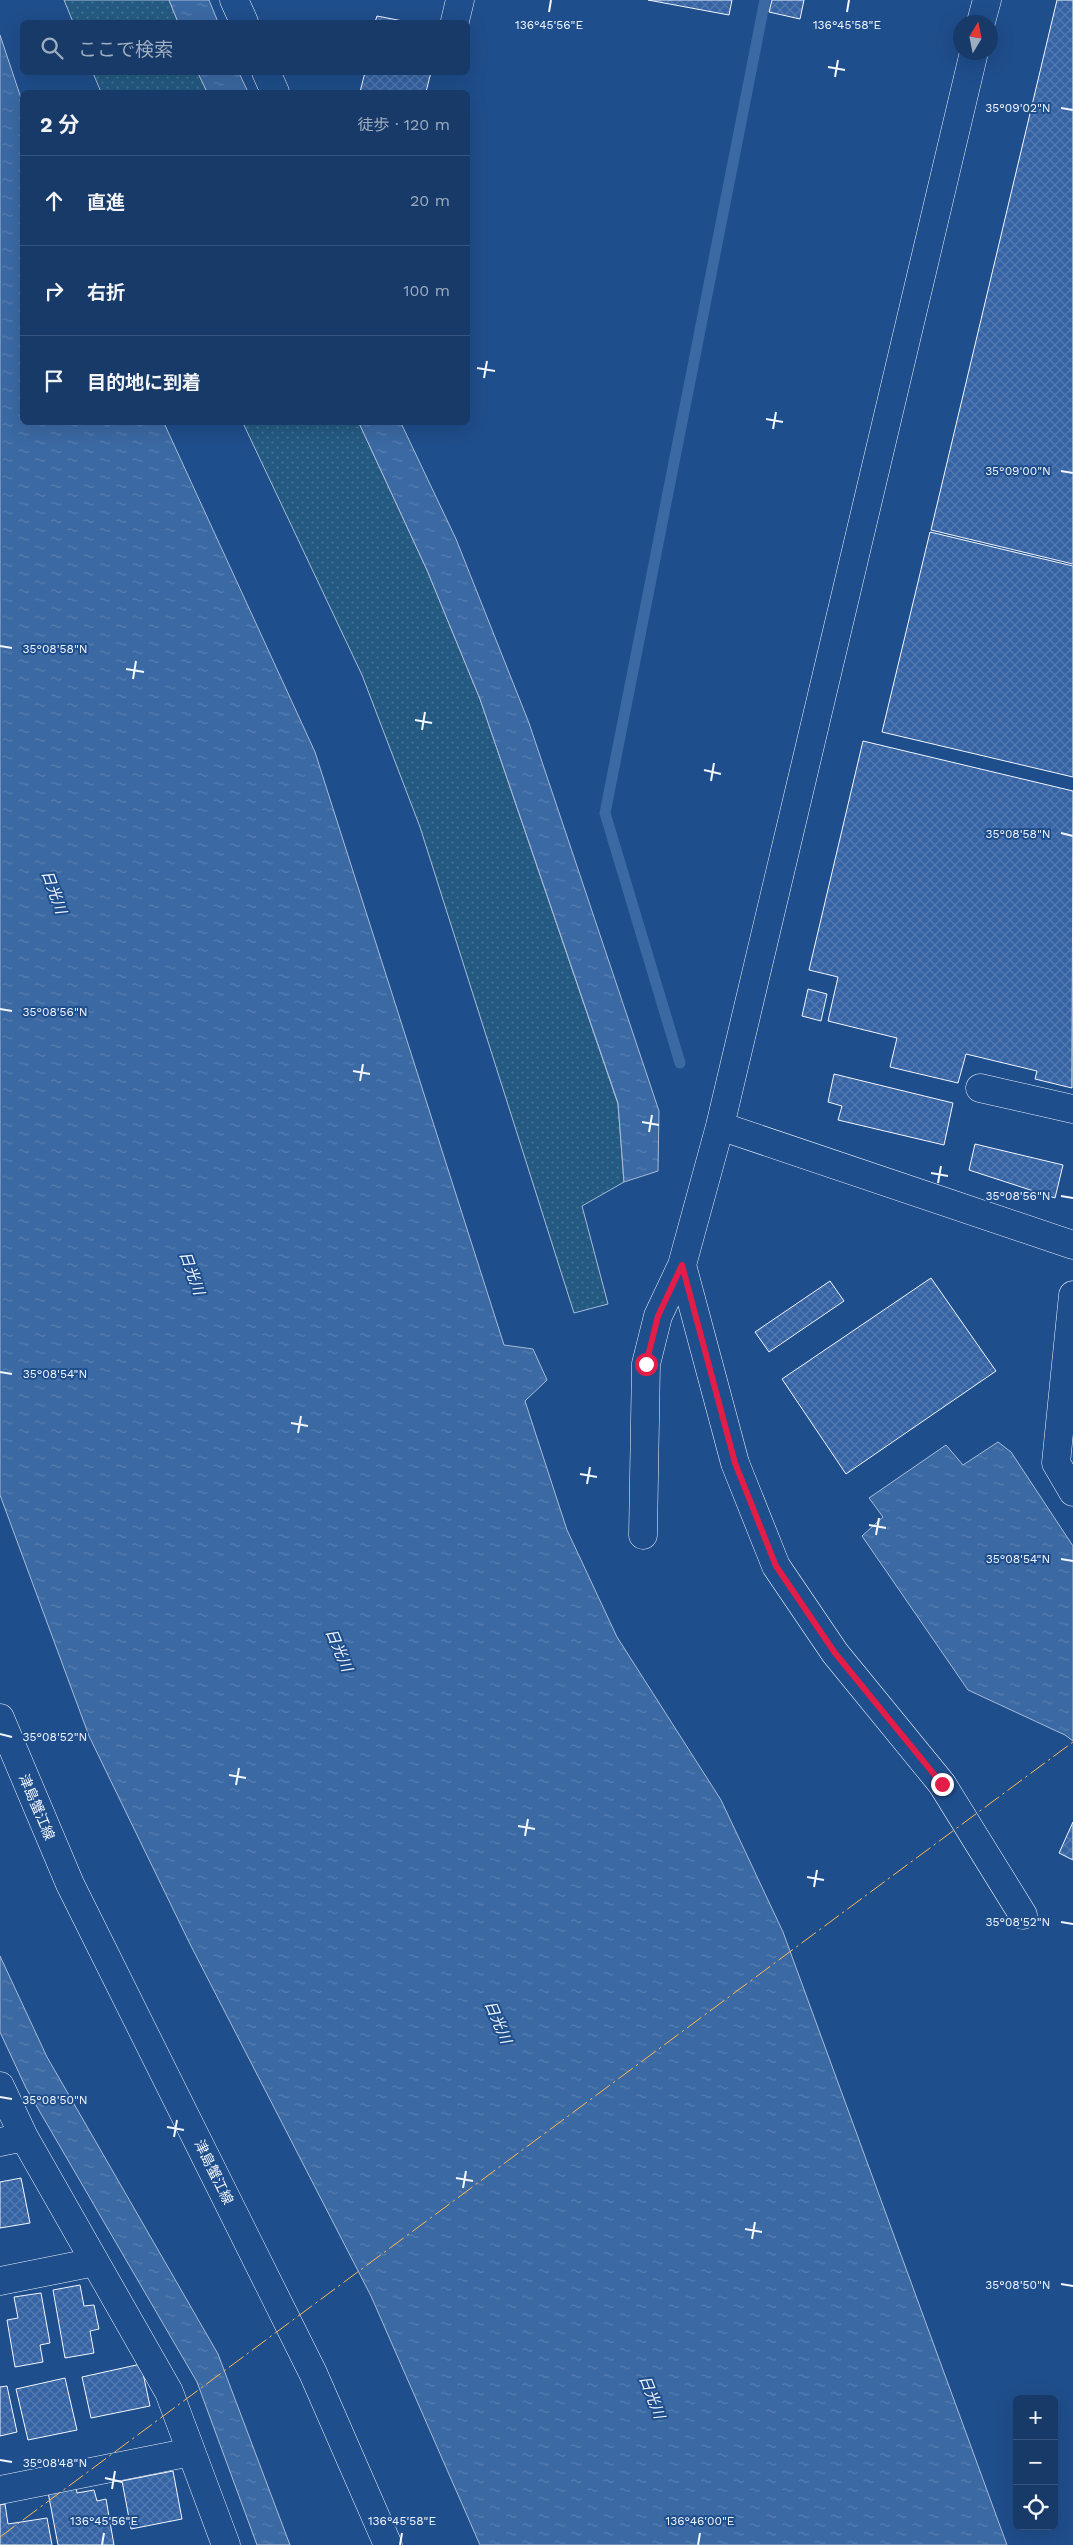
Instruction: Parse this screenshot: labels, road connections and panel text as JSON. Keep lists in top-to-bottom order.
{
  "streets": {
    "street": ["津島蟹江線"]
  },
  "water": ["日光川"],
  "north": "top",
  "page": {
    "search": "ここで検索",
    "heading": ["2 分", "徒歩 · 120 m"],
    "list": [
      ["直進", "20 m"],
      ["右折", "100 m"],
      "目的地に到着"
    ],
    "map_buttons": ["+", "−"]
  },
  "coordinates": [
    "136°45'56\"E",
    "136°45'58\"E",
    "35°09'02\"N",
    "35°09'00\"N",
    "35°08'58\"N",
    "35°08'56\"N",
    "35°08'54\"N",
    "35°08'52\"N",
    "35°08'50\"N",
    "35°08'48\"N",
    "136°46'00\"E"
  ]
}
